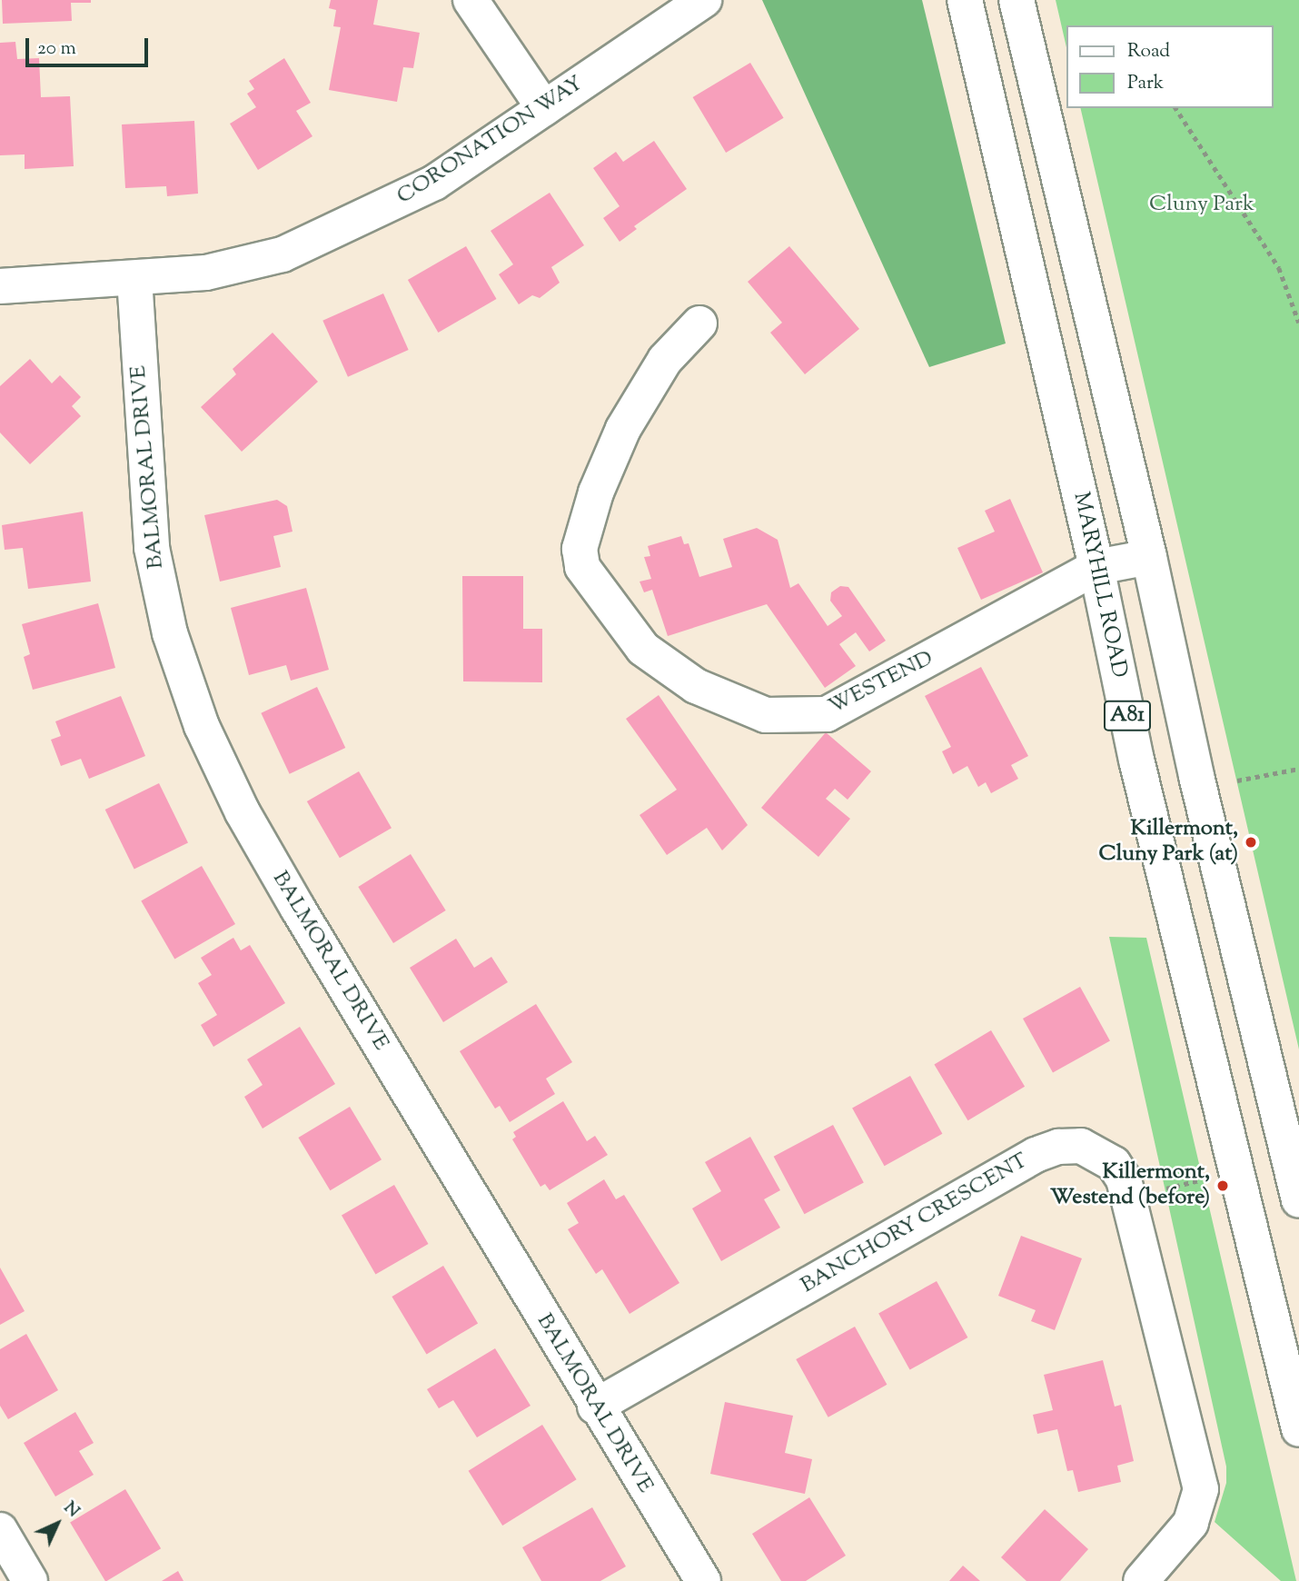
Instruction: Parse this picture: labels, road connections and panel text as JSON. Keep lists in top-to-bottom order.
{
  "streets": {
    "street": [
      "CORONATION WAY",
      "BALMORAL DRIVE",
      "MARYHILL ROAD",
      "WESTEND",
      "A81",
      "BANCHORY CRESCENT"
    ]
  },
  "crossings": [
    ["CORONATION WAY", "BALMORAL DRIVE"],
    ["BALMORAL DRIVE", "BANCHORY CRESCENT"],
    ["MARYHILL ROAD", "WESTEND"],
    ["WESTEND", "A81"]
  ],
  "parks": ["Cluny Park"],
  "places": ["Killermont, Cluny Park (at)", "Killermont, Westend (before)"],
  "legend": ["Road", "Park"],
  "scale_bar": "20 m",
  "north": "top right"
}
